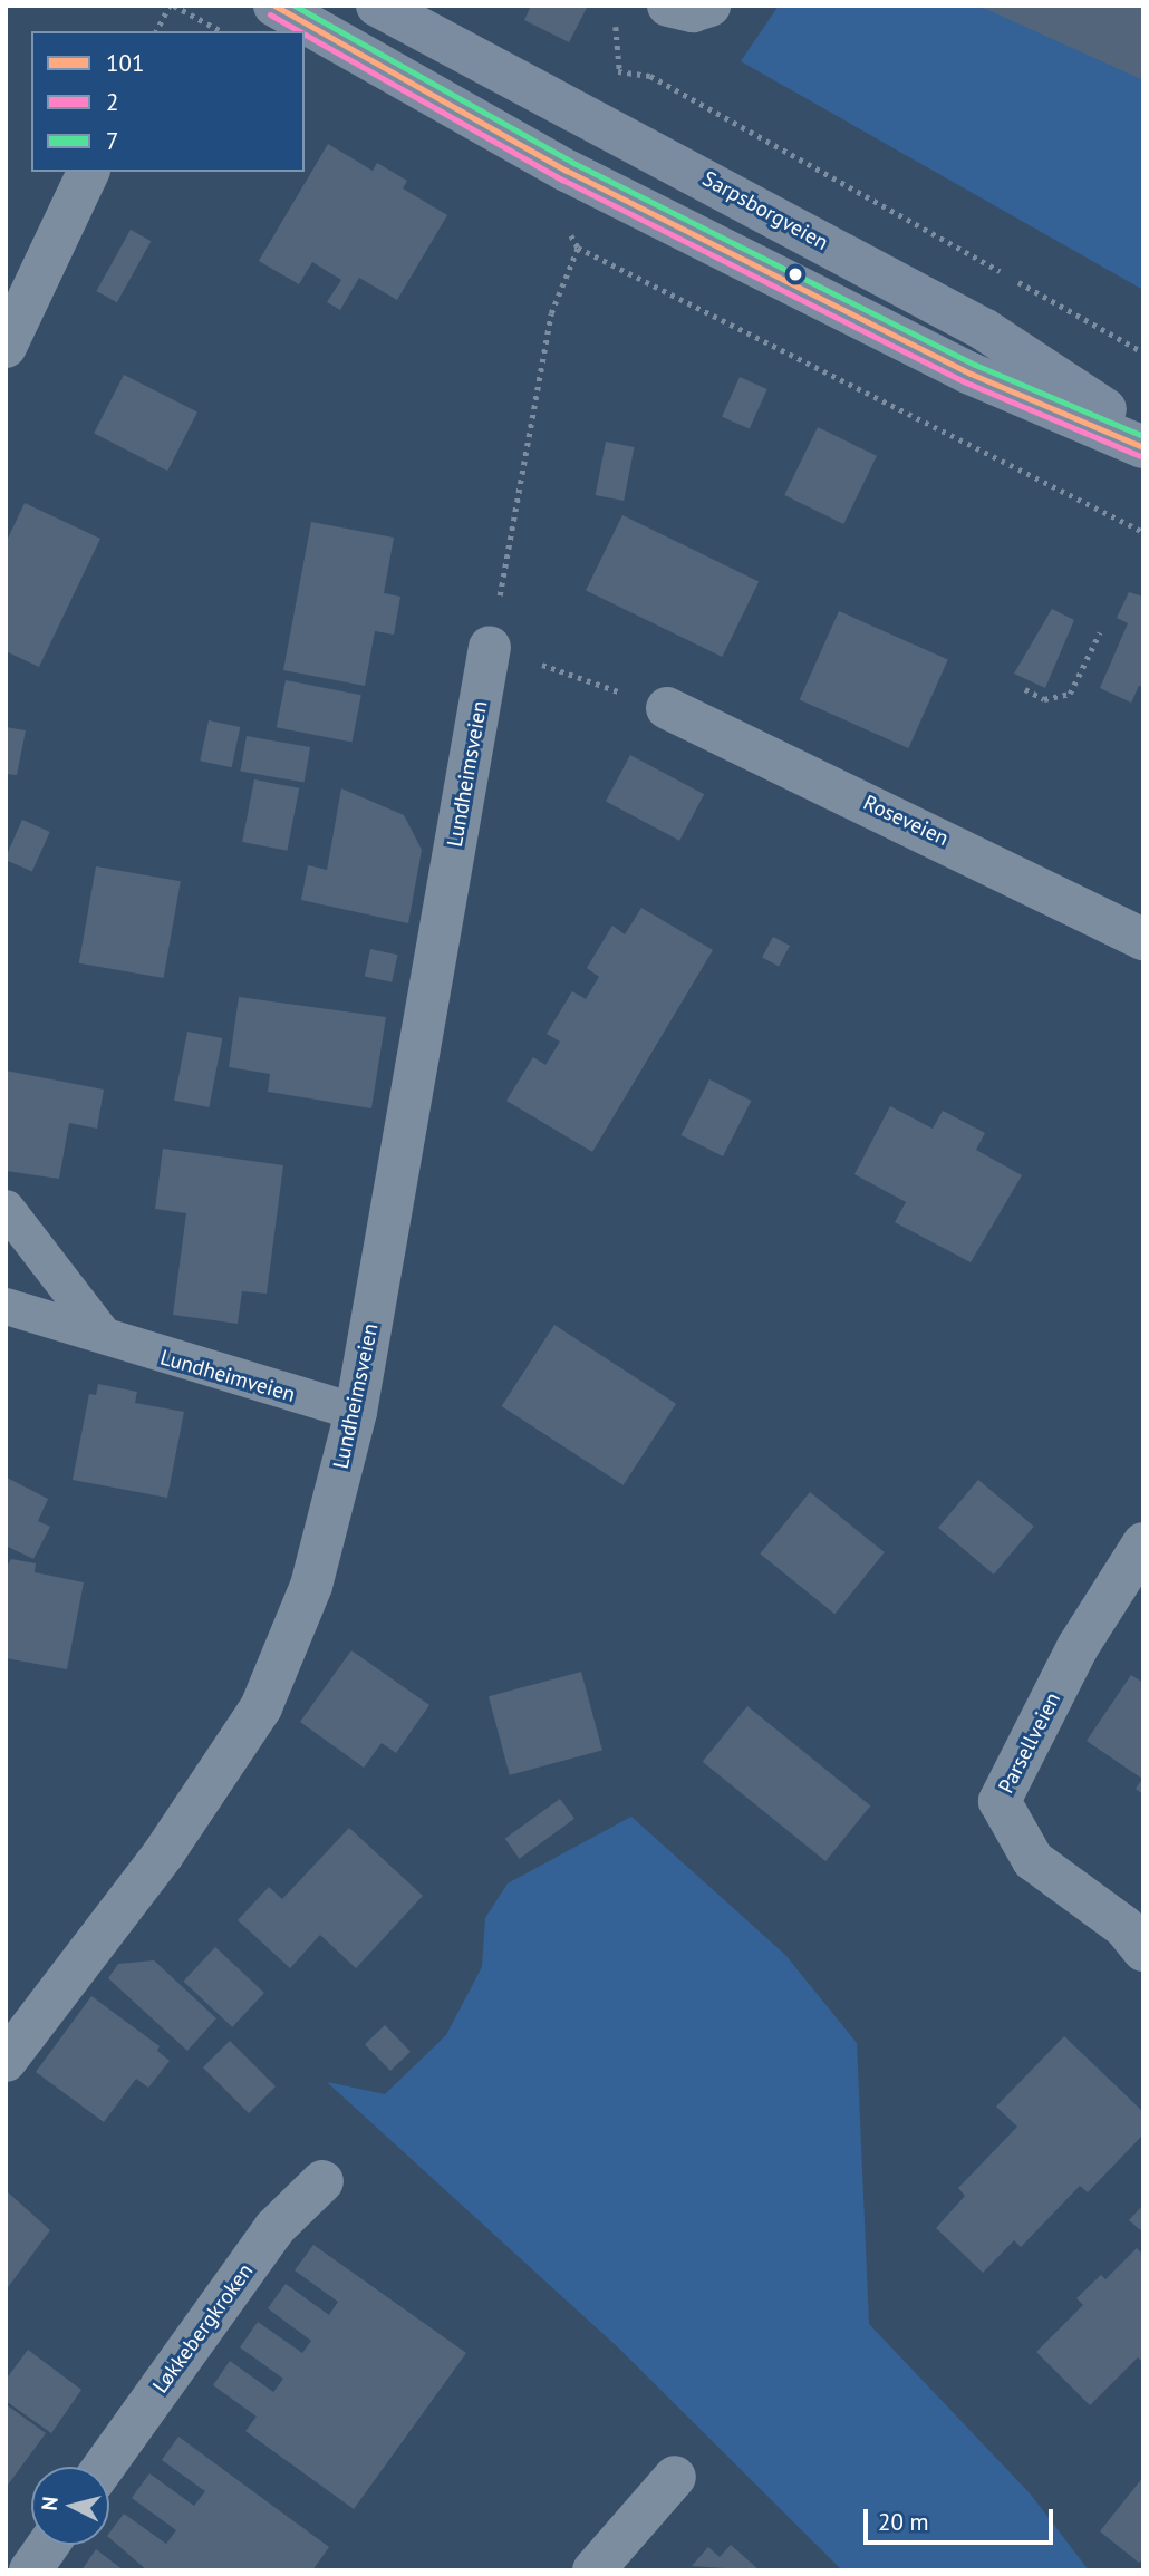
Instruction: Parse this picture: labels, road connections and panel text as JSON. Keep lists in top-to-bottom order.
{
  "streets": {
    "highway": ["Sarpsborgveien"],
    "street": [
      "Lundheimsveien",
      "Roseveien",
      "Parsellveien",
      "Løkkebergkroken"
    ],
    "lane": ["Lundheimveien"]
  },
  "crossings": [
    ["Lundheimsveien", "Lundheimveien"]
  ],
  "lines": ["transit line 101", "transit line 7", "transit line 2"],
  "legend": ["101", "2", "7"],
  "scale_bar": "20 m",
  "north": "left"
}
